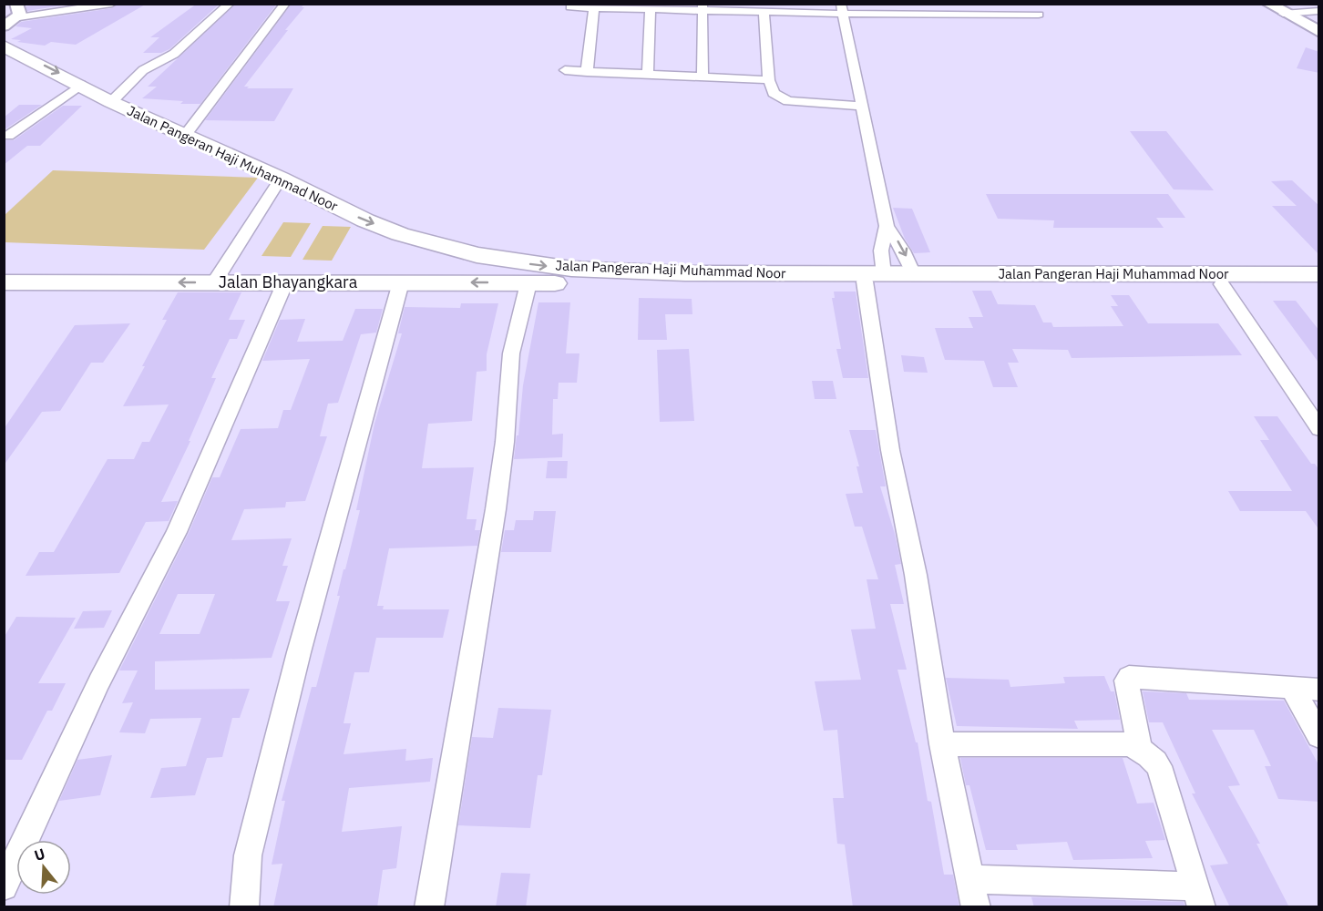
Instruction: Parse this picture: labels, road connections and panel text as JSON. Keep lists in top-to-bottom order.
{
  "streets": {
    "main road": ["Jalan Pangeran Haji Muhammad Noor", "Jalan Bhayangkara"]
  },
  "crossings": [
    ["Jalan Pangeran Haji Muhammad Noor", "Jalan Bhayangkara"]
  ],
  "one_way": ["Jalan Bhayangkara"],
  "north": "top"
}
